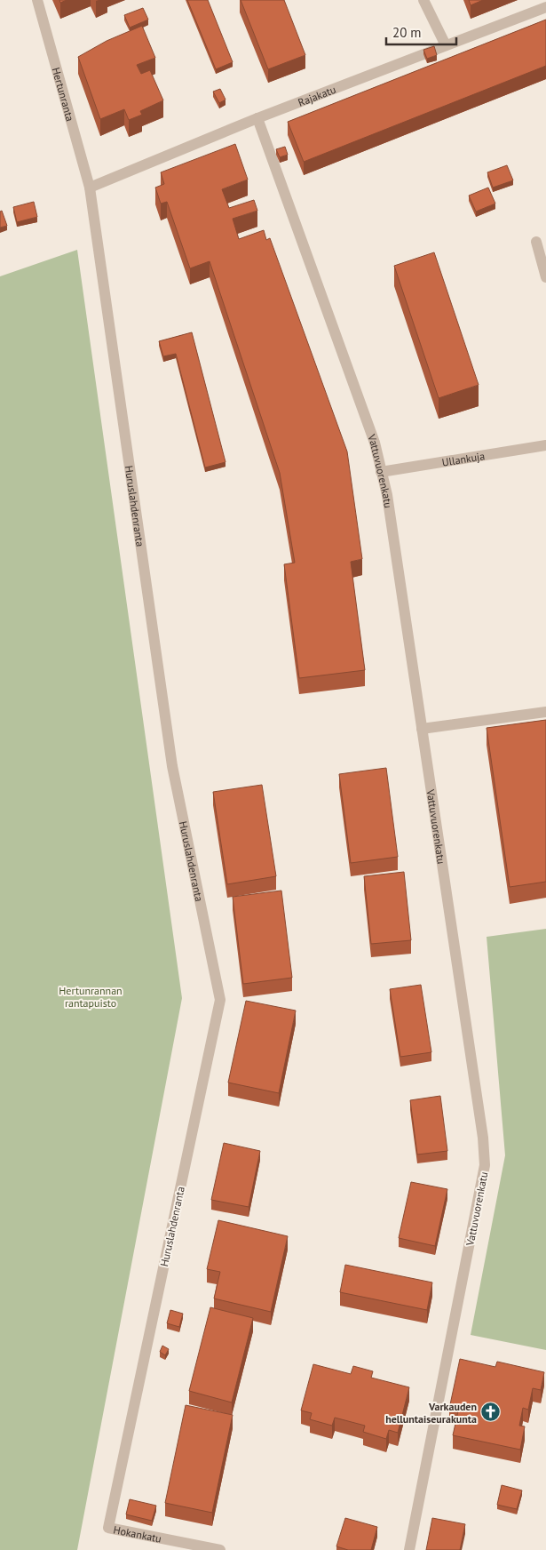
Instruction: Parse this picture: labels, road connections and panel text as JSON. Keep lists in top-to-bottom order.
{
  "streets": {
    "street": [
      "Hertunranta",
      "Rajakatu",
      "Ullankuja",
      "Vattuvuorenkatu",
      "Huruslahdenranta",
      "Hokankatu"
    ]
  },
  "crossings": [
    ["Hertunranta", "Rajakatu"],
    ["Hertunranta", "Huruslahdenranta"],
    ["Rajakatu", "Vattuvuorenkatu"],
    ["Rajakatu", "Huruslahdenranta"],
    ["Ullankuja", "Vattuvuorenkatu"],
    ["Huruslahdenranta", "Hokankatu"]
  ],
  "parks": ["Hertunrannan rantapuisto"],
  "places": {
    "church": ["Varkauden helluntaiseurakunta"]
  },
  "scale_bar": "20 m"
}
